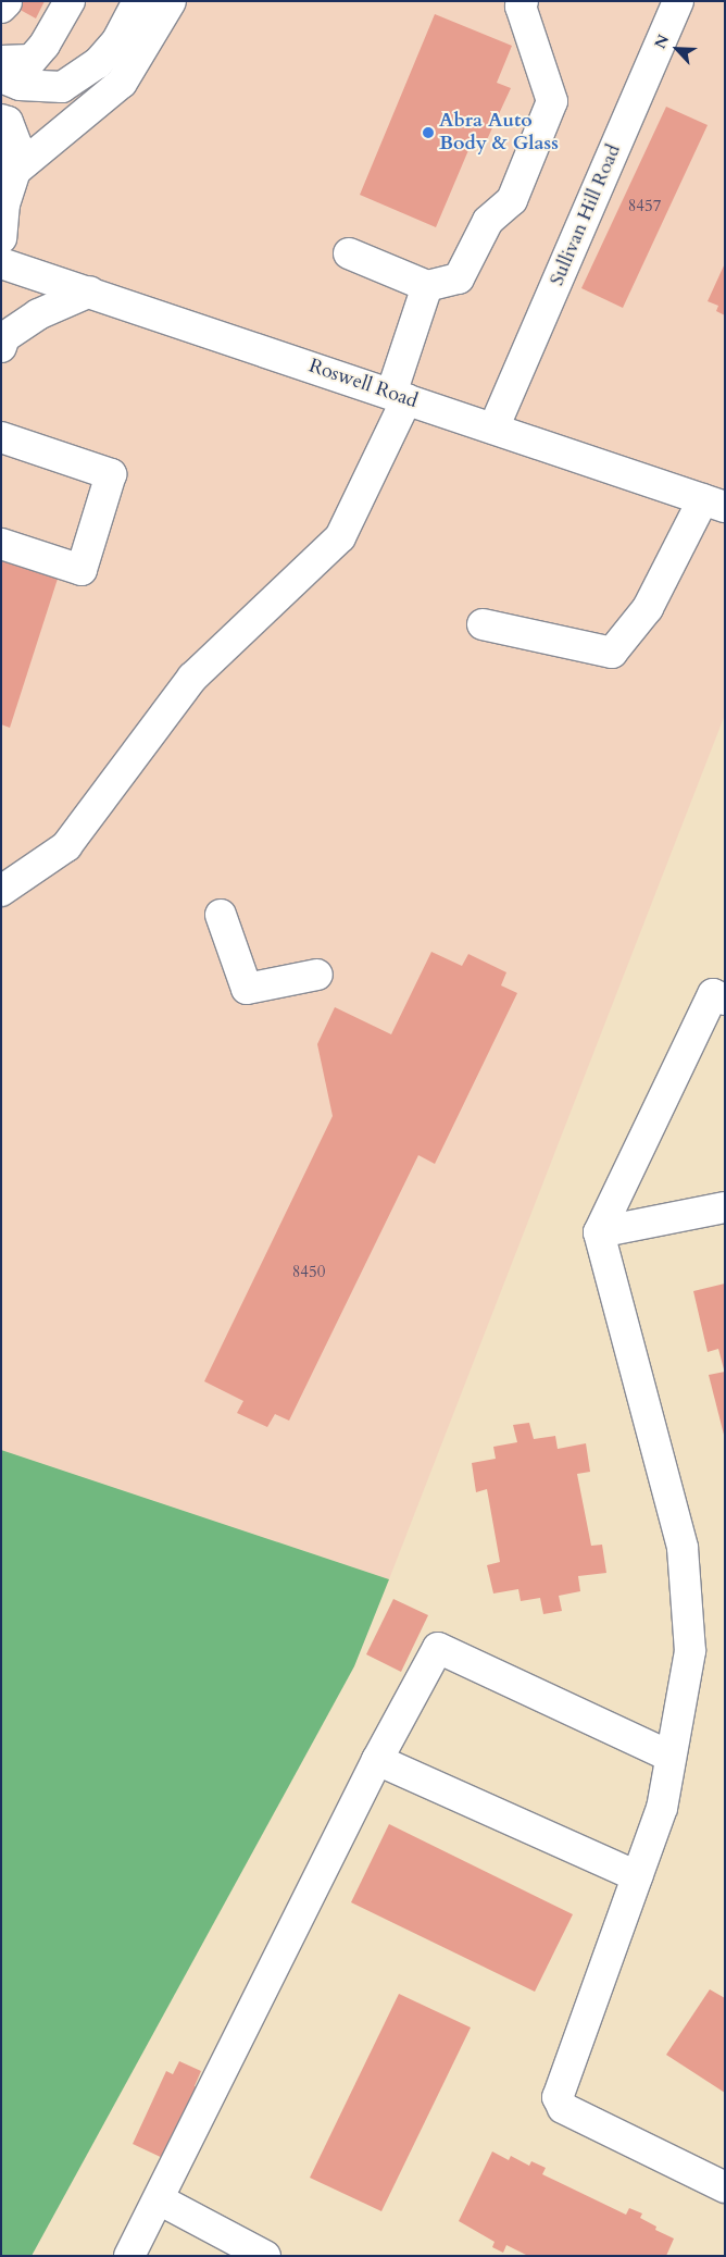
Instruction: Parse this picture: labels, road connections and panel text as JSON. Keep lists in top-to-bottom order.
{
  "streets": {
    "street": ["Sullivan Hill Road", "Roswell Road"]
  },
  "crossings": [
    ["Sullivan Hill Road", "Roswell Road"]
  ],
  "places": ["Abra Auto Body & Glass"],
  "house_numbers": ["8457", "8450"],
  "north": "top left"
}
